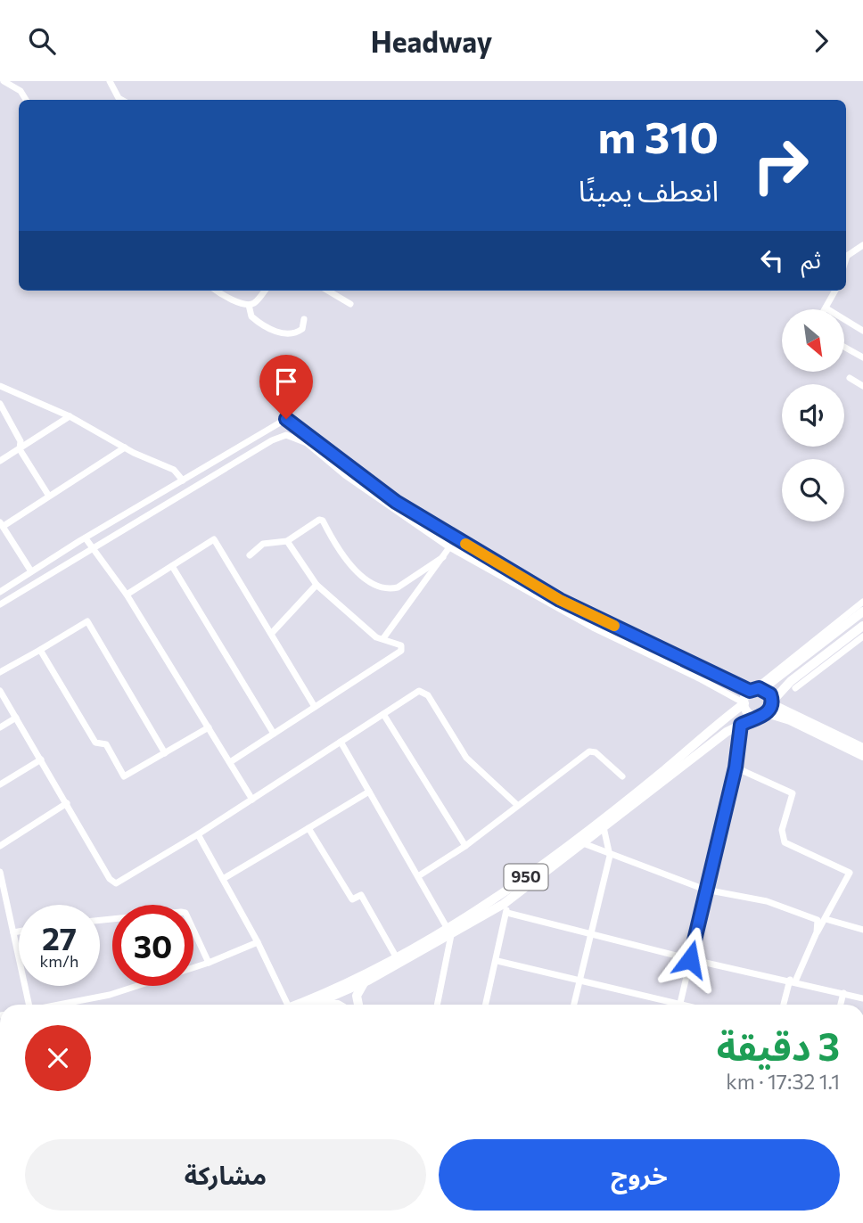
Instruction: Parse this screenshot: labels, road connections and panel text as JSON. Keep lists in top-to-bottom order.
{
  "streets": {
    "main road": ["950"]
  },
  "north": "bottom right",
  "page": {
    "header": "Headway",
    "turn": ["310 m", "انعطف يمينًا"],
    "then": "ثم",
    "speed": "27 km/h",
    "limit": "30",
    "heading": ["3 دقيقة", "1.1 km · 17:32"],
    "buttons": ["خروج", "مشاركة"]
  }
}
